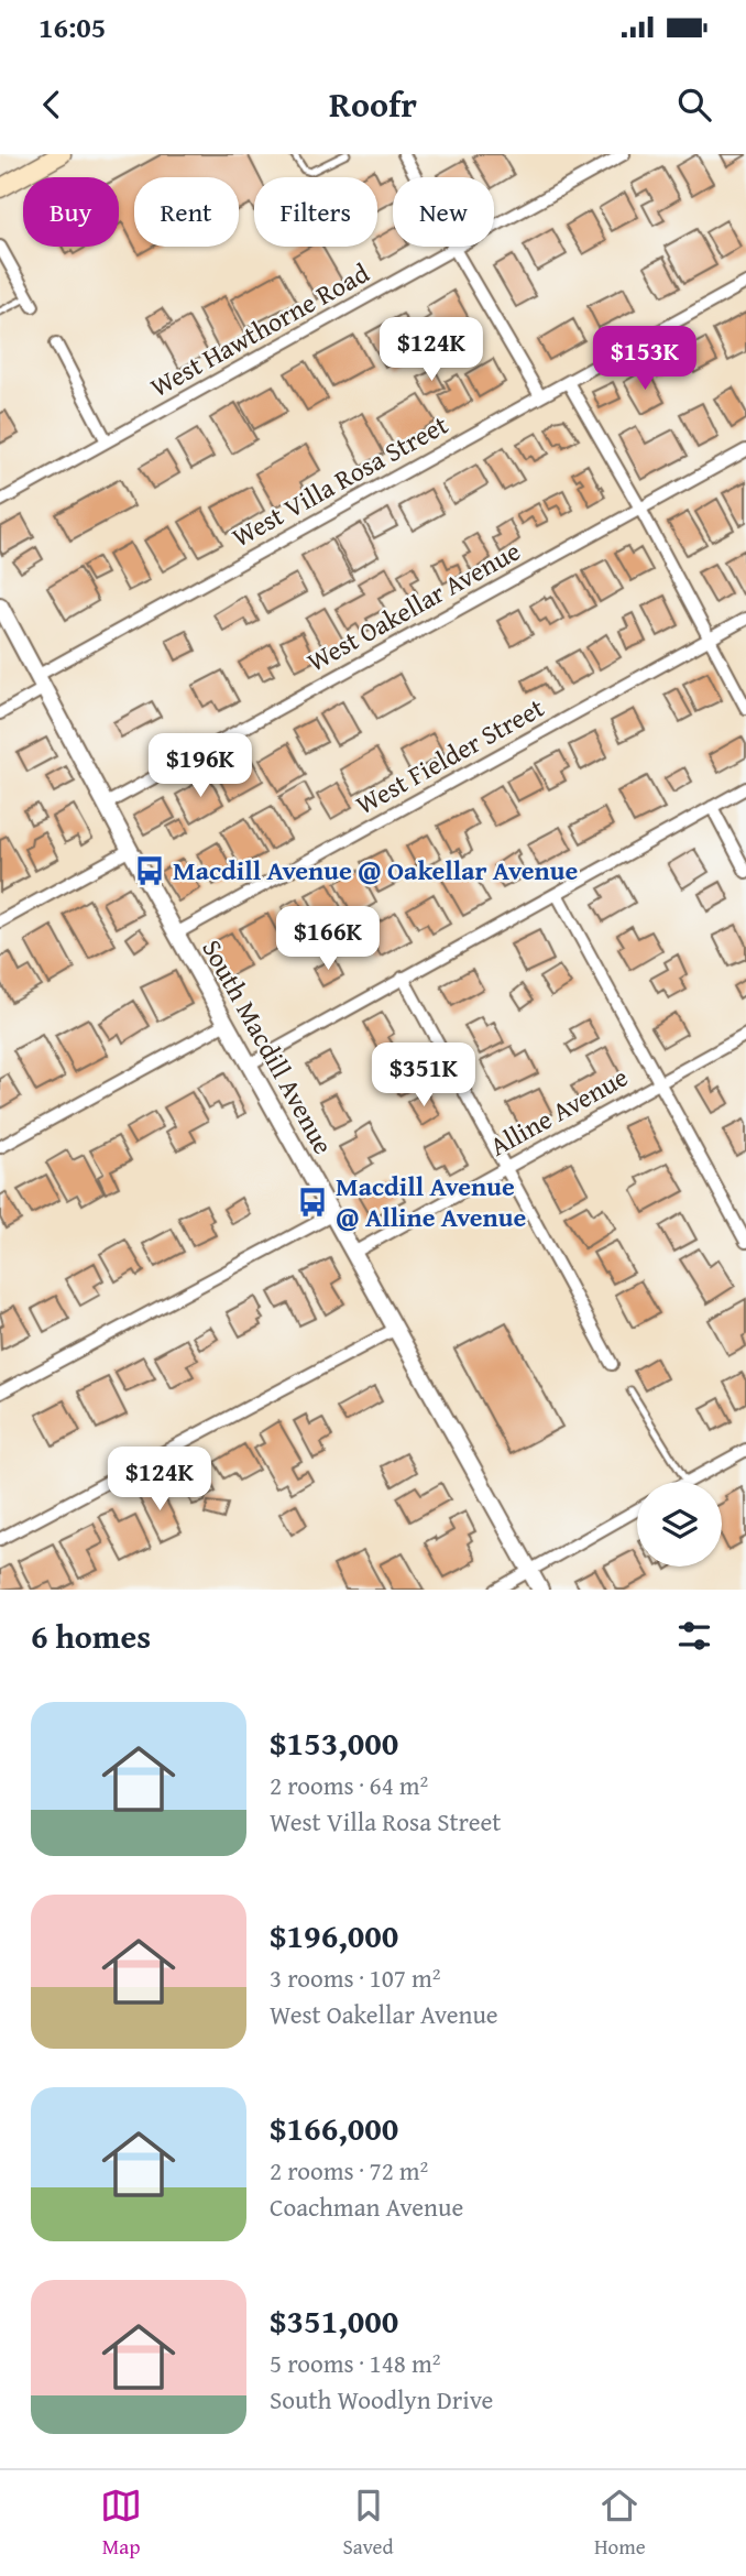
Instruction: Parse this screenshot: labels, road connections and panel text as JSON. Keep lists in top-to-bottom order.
{
  "streets": {
    "street": [
      "West Hawthorne Road",
      "West Villa Rosa Street",
      "West Oakellar Avenue",
      "West Fielder Street",
      "South Macdill Avenue",
      "Alline Avenue"
    ]
  },
  "crossings": [
    ["West Villa Rosa Street", "South Macdill Avenue"],
    ["West Oakellar Avenue", "South Macdill Avenue"],
    ["West Fielder Street", "South Macdill Avenue"],
    ["South Macdill Avenue", "Alline Avenue"]
  ],
  "places": {
    "bus stop": ["Macdill Avenue @ Oakellar Avenue", "Macdill Avenue @ Alline Avenue"]
  },
  "page": {
    "status": "16:05",
    "header": "Roofr",
    "chip": [
      "Buy",
      "Rent",
      "Filters",
      "New"
    ],
    "price": [
      "$124K",
      "$153K",
      "$196K",
      "$166K",
      "$351K",
      "$124K"
    ],
    "heading": "6 homes",
    "list": [
      {
        "name": "$153,000",
        "note": "2 rooms · 64 m² · West Villa Rosa Street"
      },
      {
        "name": "$196,000",
        "note": "3 rooms · 107 m² · West Oakellar Avenue"
      },
      {
        "name": "$166,000",
        "note": "2 rooms · 72 m² · Coachman Avenue"
      },
      {
        "name": "$351,000",
        "note": "5 rooms · 148 m² · South Woodlyn Drive"
      }
    ],
    "tabs": ["Map", "Saved", "Home"]
  }
}
